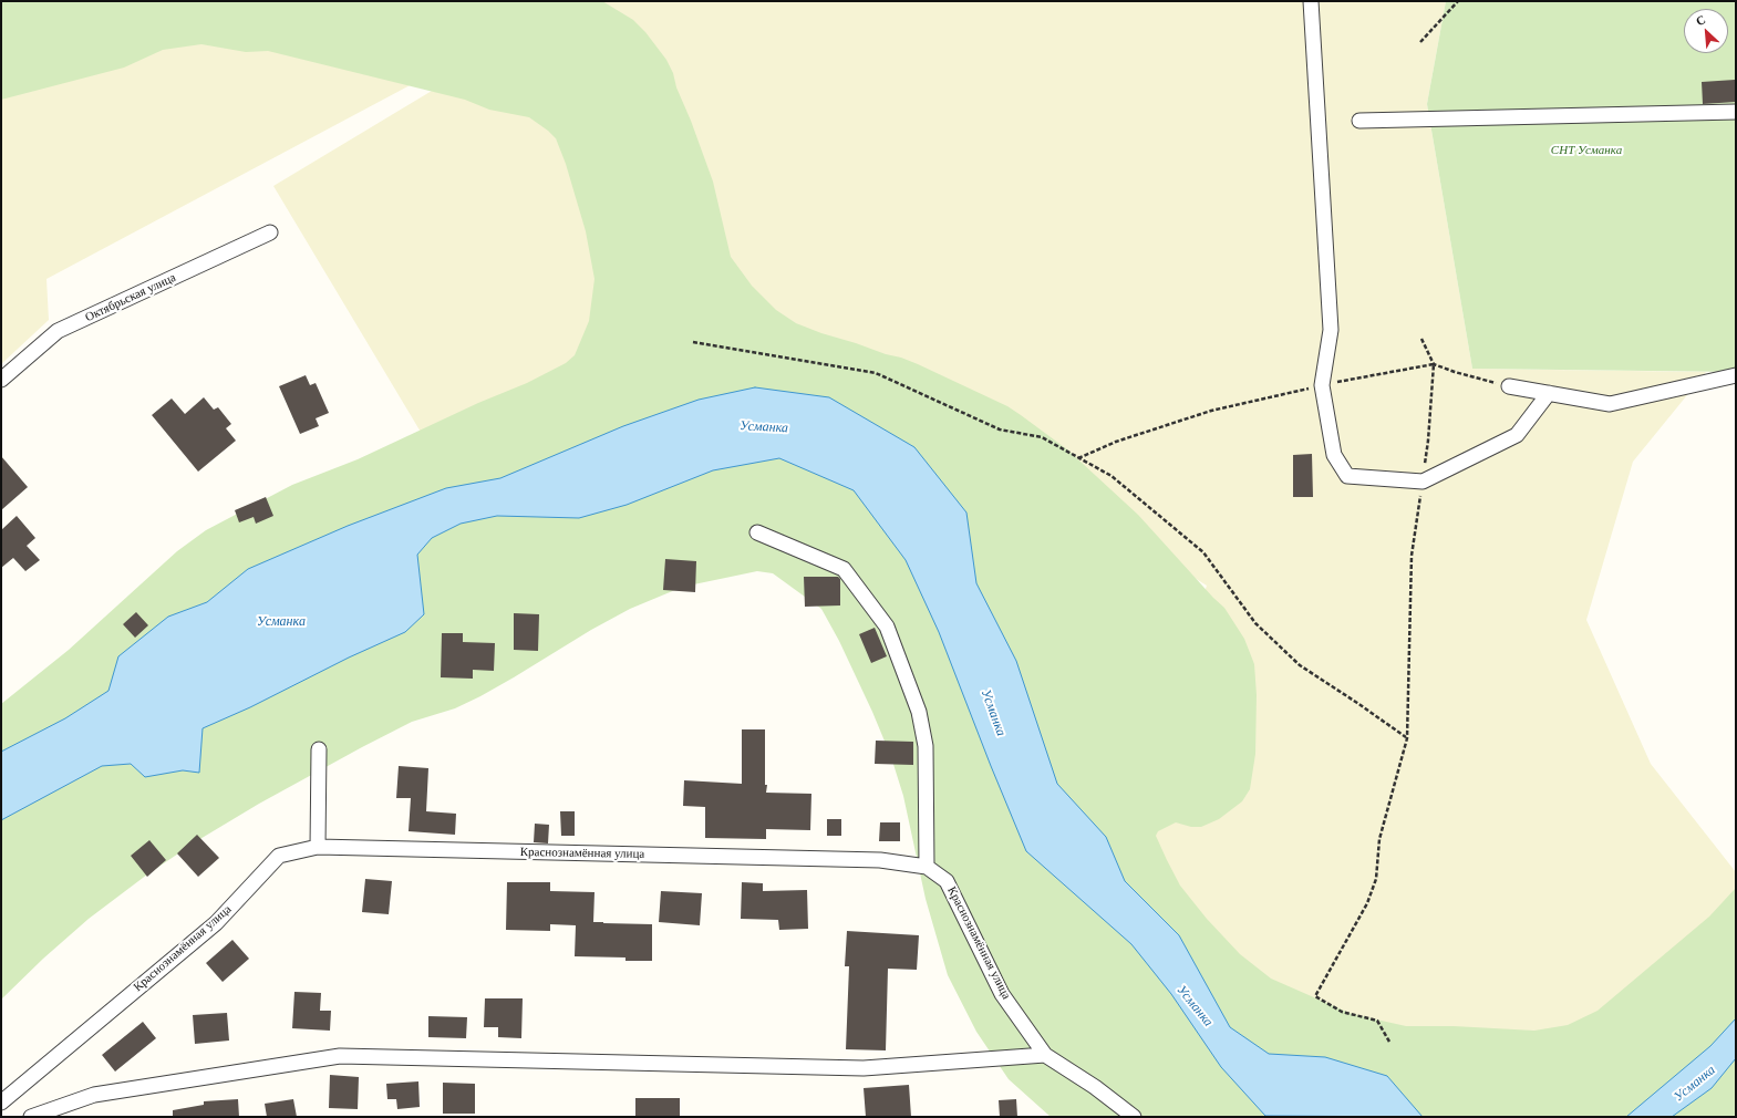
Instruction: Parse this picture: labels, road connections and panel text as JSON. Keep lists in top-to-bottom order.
{
  "streets": {
    "street": ["Октябрьская улица", "Краснознамённая улица"]
  },
  "water": ["Усманка"],
  "parks": ["СНТ Усманка"],
  "north": "top left"
}
